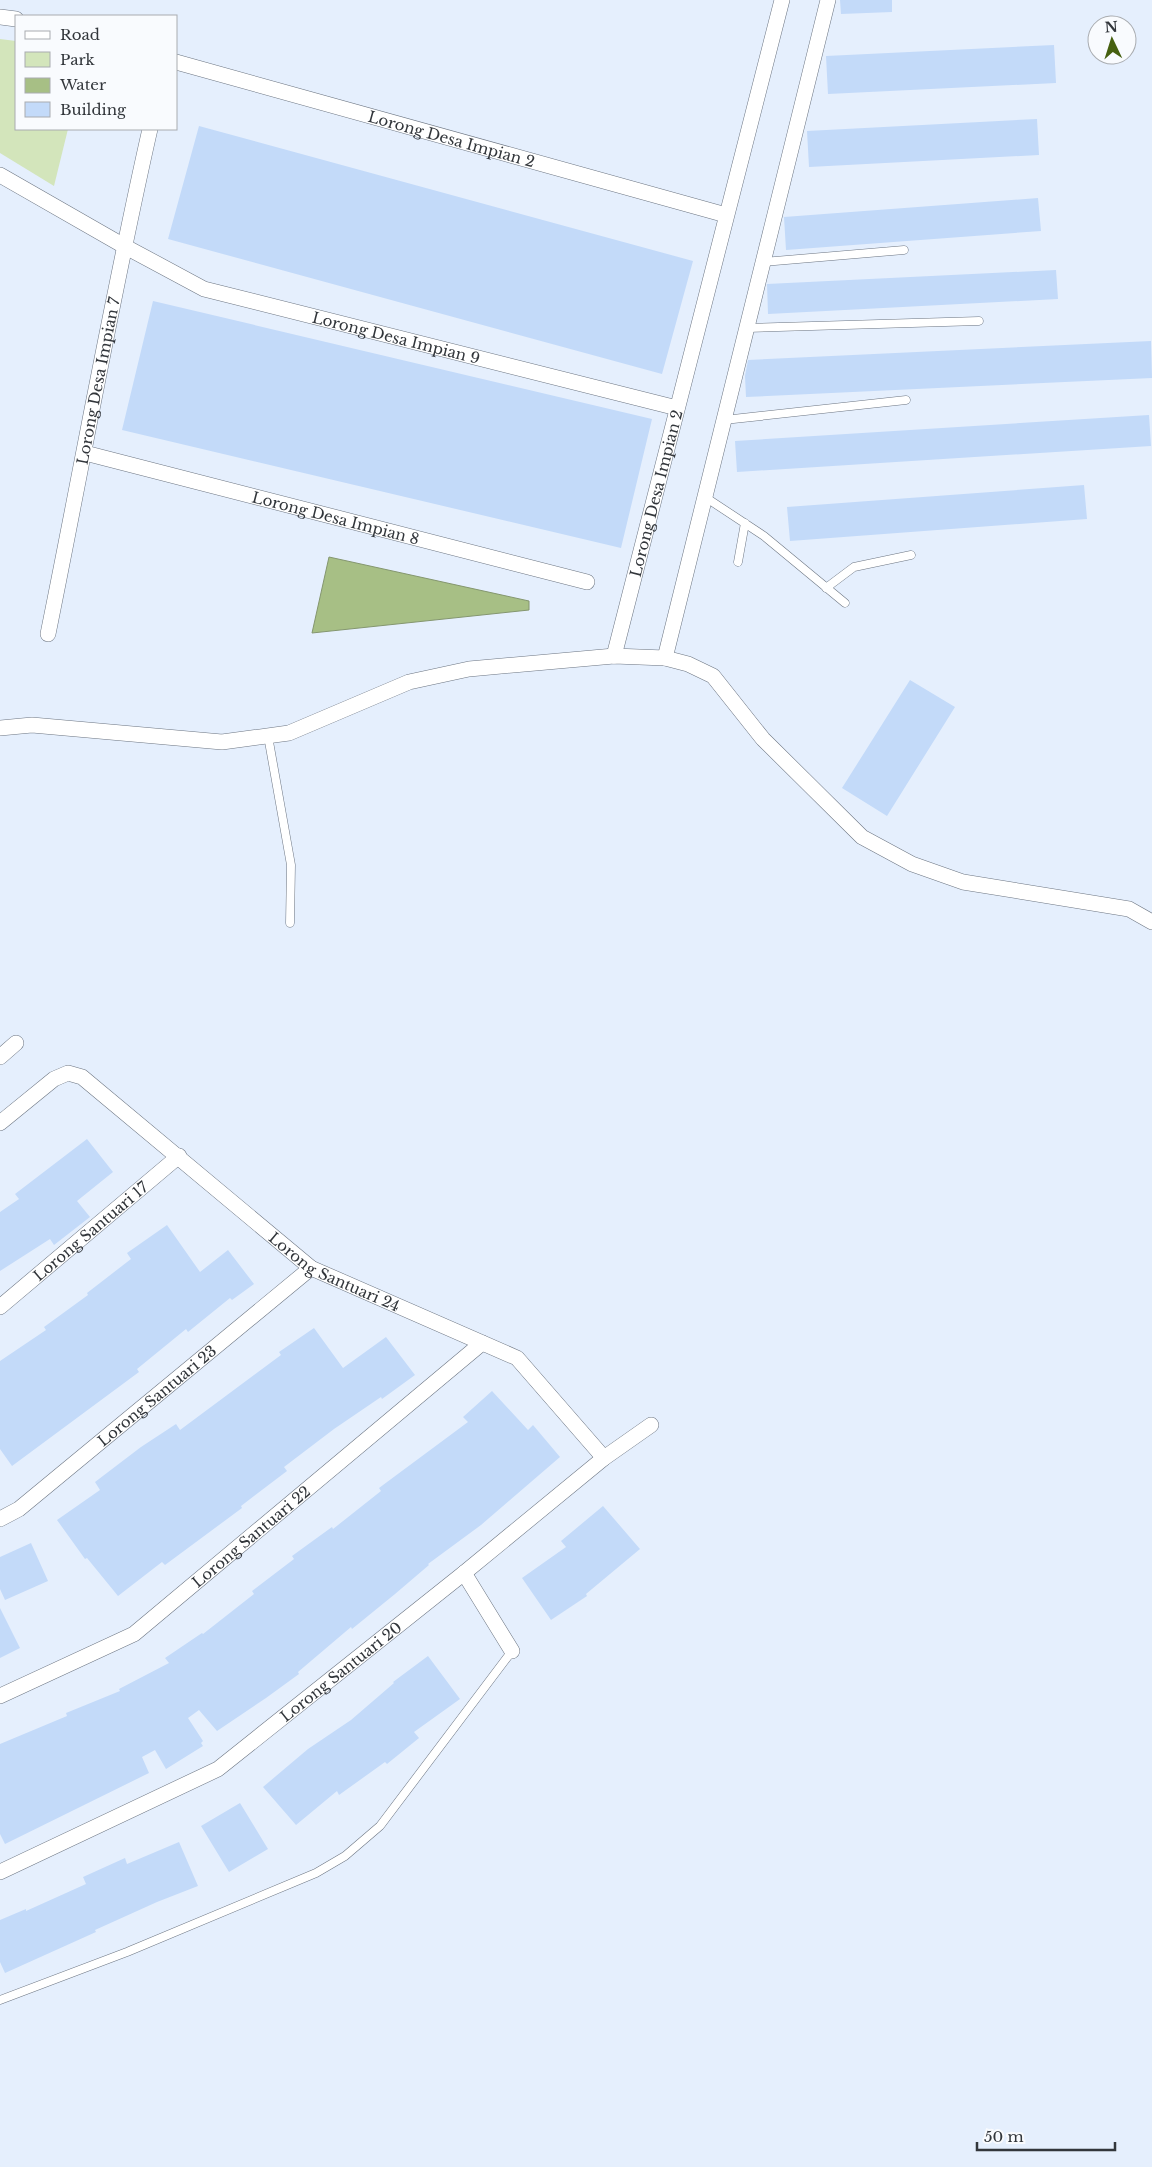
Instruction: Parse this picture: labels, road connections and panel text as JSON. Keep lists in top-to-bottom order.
{
  "streets": {
    "street": [
      "Lorong Desa Impian 2",
      "Lorong Desa Impian 9",
      "Lorong Desa Impian 7",
      "Lorong Desa Impian 8",
      "Lorong Santuari 17",
      "Lorong Santuari 24",
      "Lorong Santuari 23",
      "Lorong Santuari 22",
      "Lorong Santuari 20"
    ]
  },
  "crossings": [
    ["Lorong Desa Impian 2", "Lorong Desa Impian 9"],
    ["Lorong Desa Impian 9", "Lorong Desa Impian 7"],
    ["Lorong Desa Impian 7", "Lorong Desa Impian 8"],
    ["Lorong Santuari 17", "Lorong Santuari 24"],
    ["Lorong Santuari 24", "Lorong Santuari 23"],
    ["Lorong Santuari 24", "Lorong Santuari 22"],
    ["Lorong Santuari 24", "Lorong Santuari 20"]
  ],
  "legend": [
    "Road",
    "Park",
    "Water",
    "Building"
  ],
  "scale_bar": "50 m",
  "north": "top"
}
